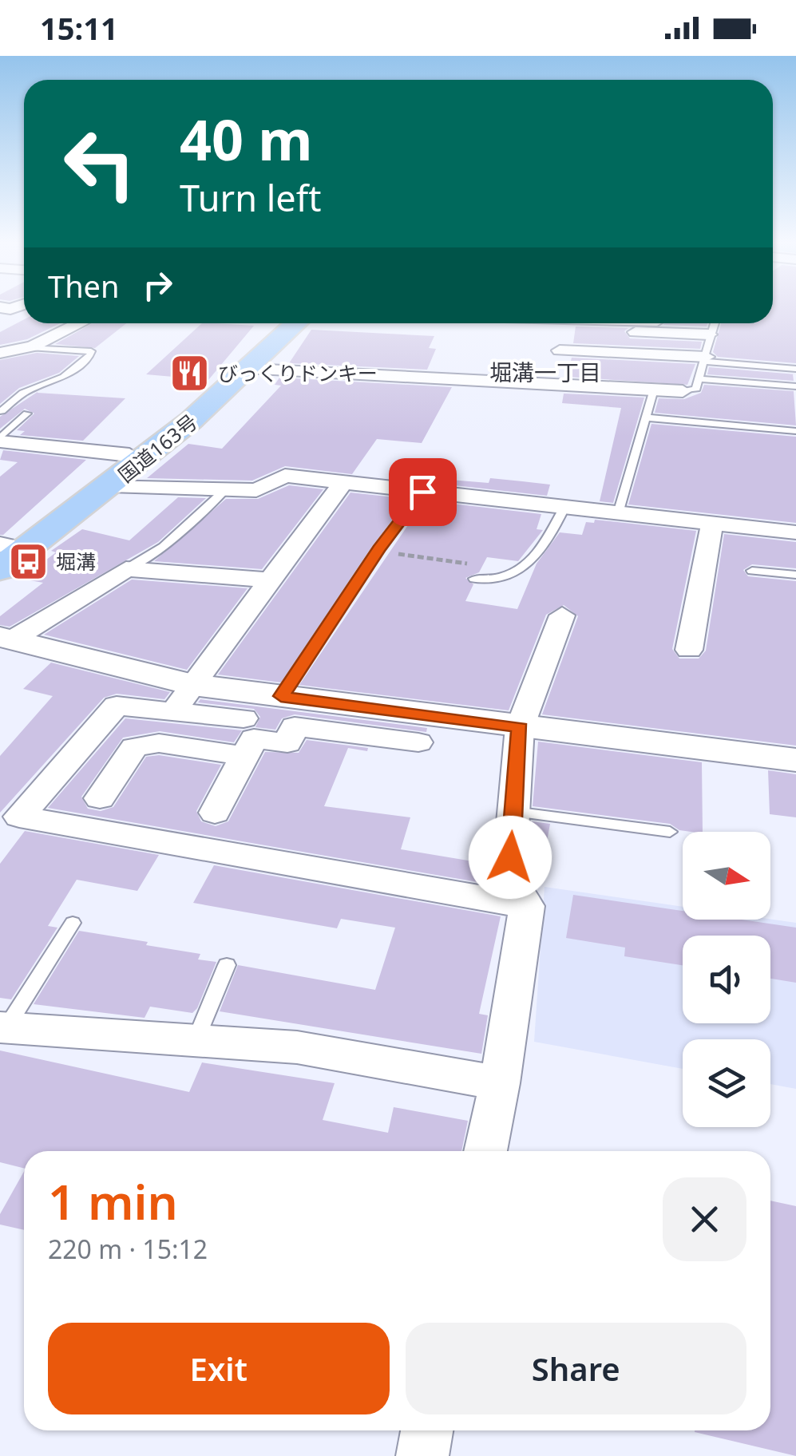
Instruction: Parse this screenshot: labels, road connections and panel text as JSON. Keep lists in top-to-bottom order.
{
  "streets": {
    "highway": ["国道163号"]
  },
  "districts": ["堀溝一丁目"],
  "places": {
    "restaurant": ["びっくりドンキー"],
    "bus stop": ["堀溝"]
  },
  "north": "right",
  "page": {
    "status": "15:11",
    "turn": ["40 m", "Turn left"],
    "then": "Then",
    "heading": ["1 min", "220 m · 15:12"],
    "buttons": ["Exit", "Share"]
  }
}
